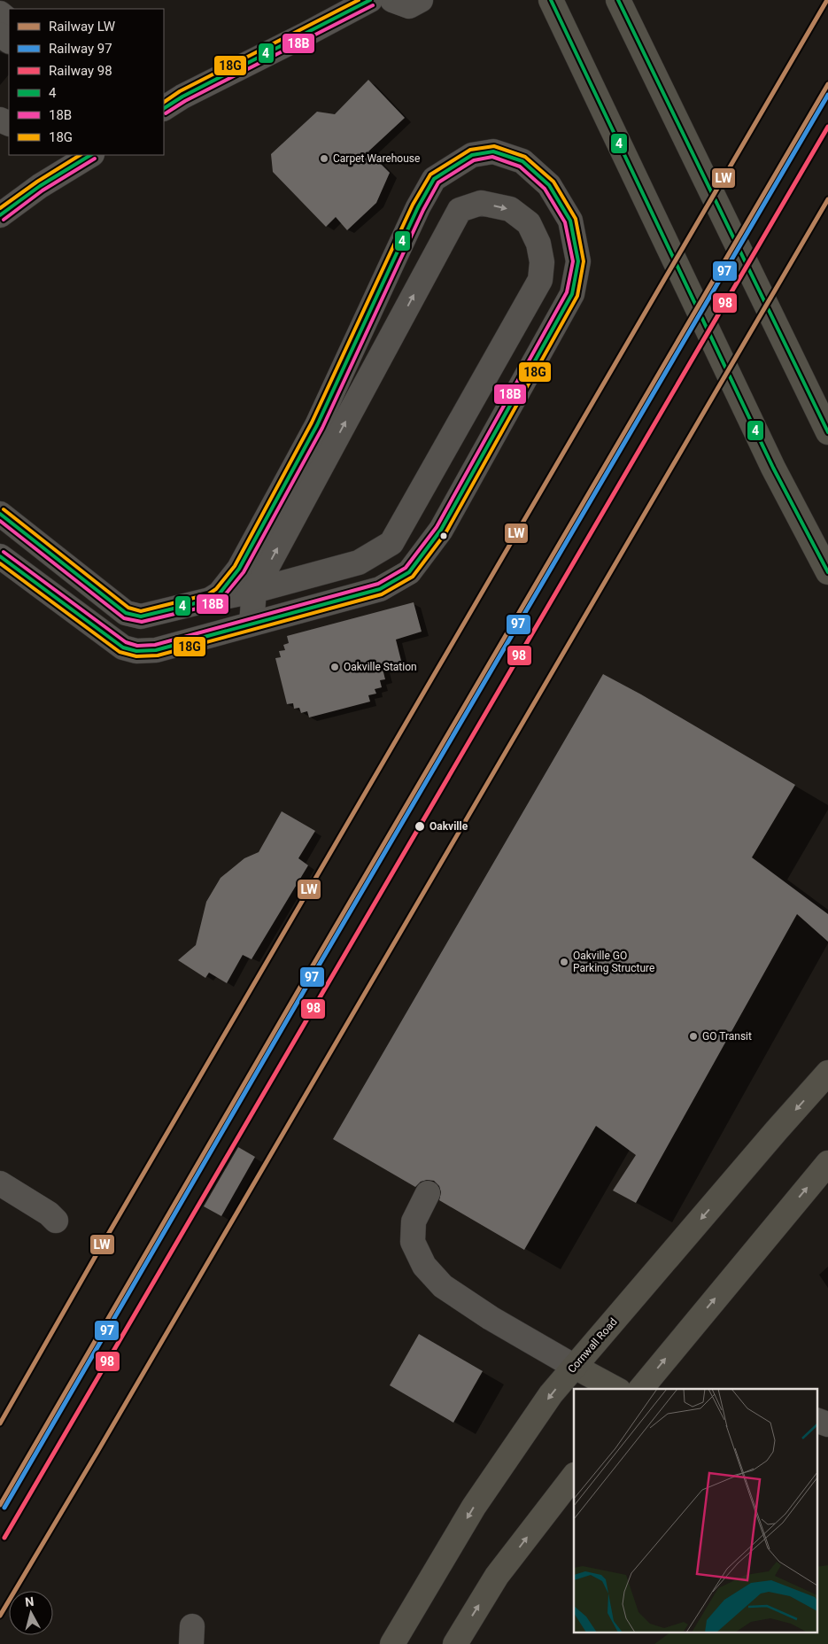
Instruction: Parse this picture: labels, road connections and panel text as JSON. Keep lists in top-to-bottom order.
{
  "streets": {
    "main road": ["Cornwall Road"]
  },
  "places": [
    "Carpet Warehouse",
    "Oakville Station",
    "Oakville",
    "Oakville GO Parking Structure",
    "GO Transit"
  ],
  "lines": [
    "rail line LW",
    "transit line 4",
    "transit line 18G",
    "transit line 18B",
    "rail line 97",
    "rail line 98"
  ],
  "legend": [
    "Railway LW",
    "Railway 97",
    "Railway 98",
    "4",
    "18B",
    "18G"
  ],
  "north": "top"
}
